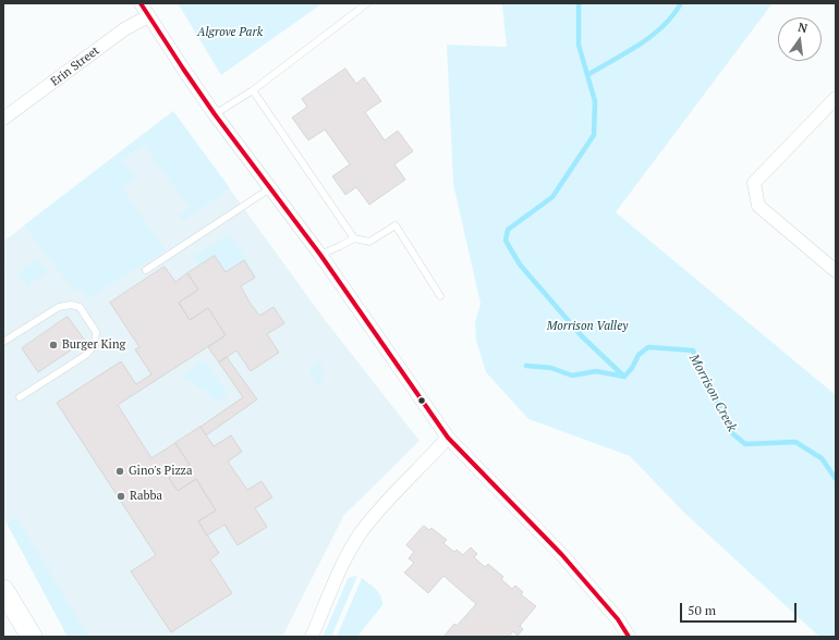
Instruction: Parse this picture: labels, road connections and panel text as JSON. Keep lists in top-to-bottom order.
{
  "streets": {
    "street": ["Erin Street"]
  },
  "water": ["Morrison Creek"],
  "parks": ["Algrove Park", "Morrison Valley"],
  "places": ["Burger King", "Gino's Pizza", "Rabba"],
  "scale_bar": "50 m",
  "north": "top"
}
